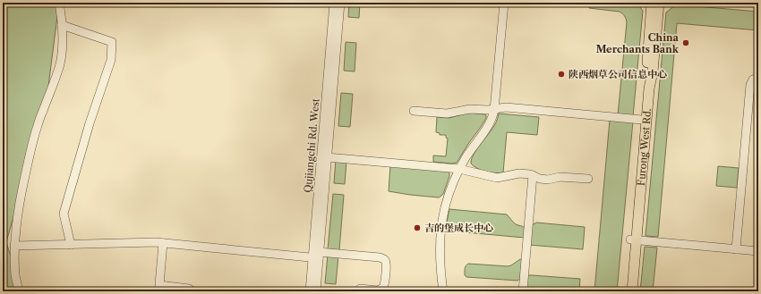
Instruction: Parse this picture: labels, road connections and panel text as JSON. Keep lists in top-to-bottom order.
{
  "streets": {
    "main road": ["Furong West Rd."],
    "street": ["Qujiangchi Rd. West"]
  },
  "places": ["China Merchants Bank", "陕西烟草公司信息中心", "吉的堡成长中心"]
}
